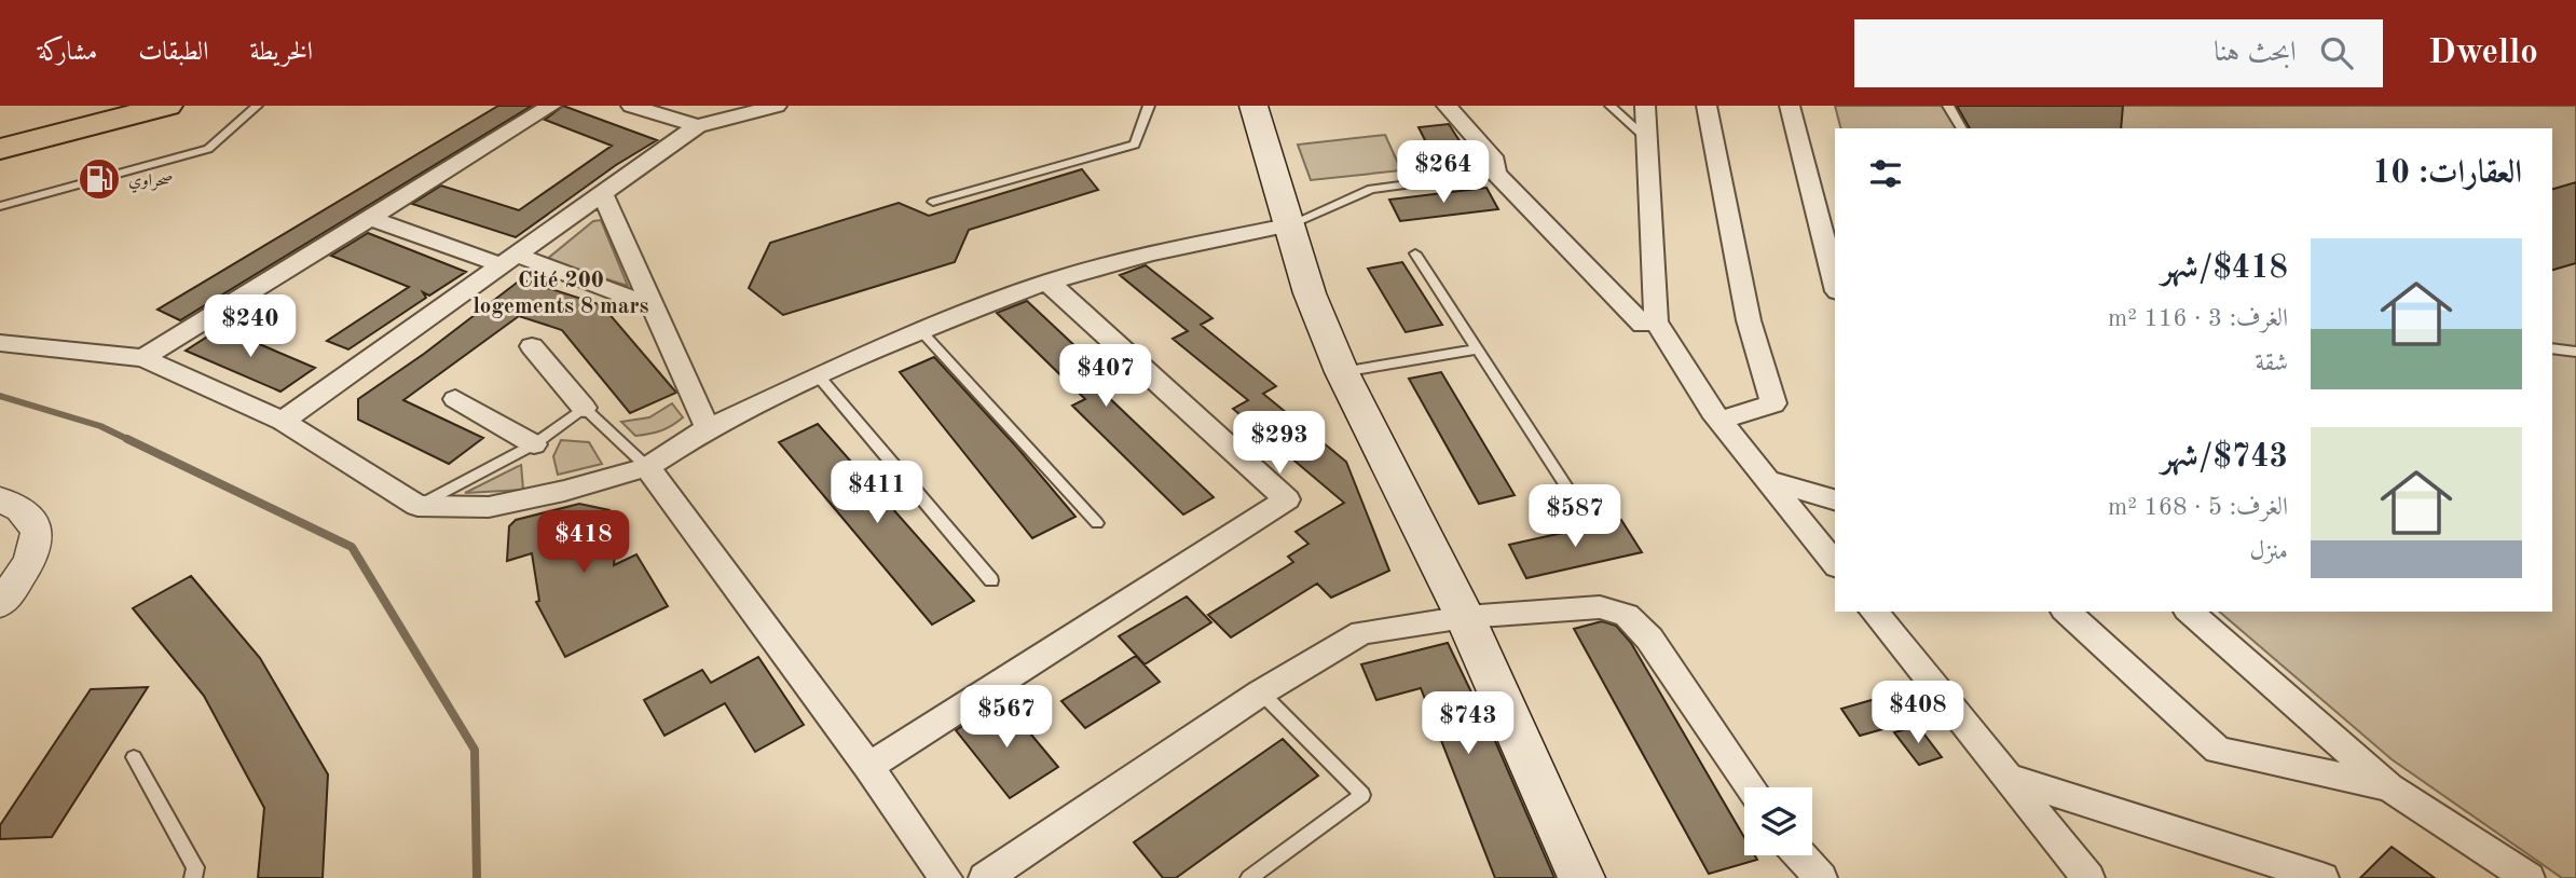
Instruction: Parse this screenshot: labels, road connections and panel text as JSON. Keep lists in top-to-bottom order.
{
  "districts": ["Cité 200 logements 8 mars"],
  "places": {
    "fuel station": ["صحراوي"]
  },
  "page": {
    "header": "Dwello",
    "search": "ابحث هنا",
    "nav": ["الخريطة", "الطبقات", "مشاركة"],
    "heading": "العقارات: 10",
    "price": [
      "$264",
      "$240",
      "$407",
      "$293",
      "$411",
      "$587",
      "$418",
      "$408",
      "$567",
      "$743"
    ],
    "list": [
      {
        "name": "$418/شهر",
        "note": "الغرف: 3 · 116 m² · شقة"
      },
      {
        "name": "$743/شهر",
        "note": "الغرف: 5 · 168 m² · منزل"
      }
    ]
  }
}
